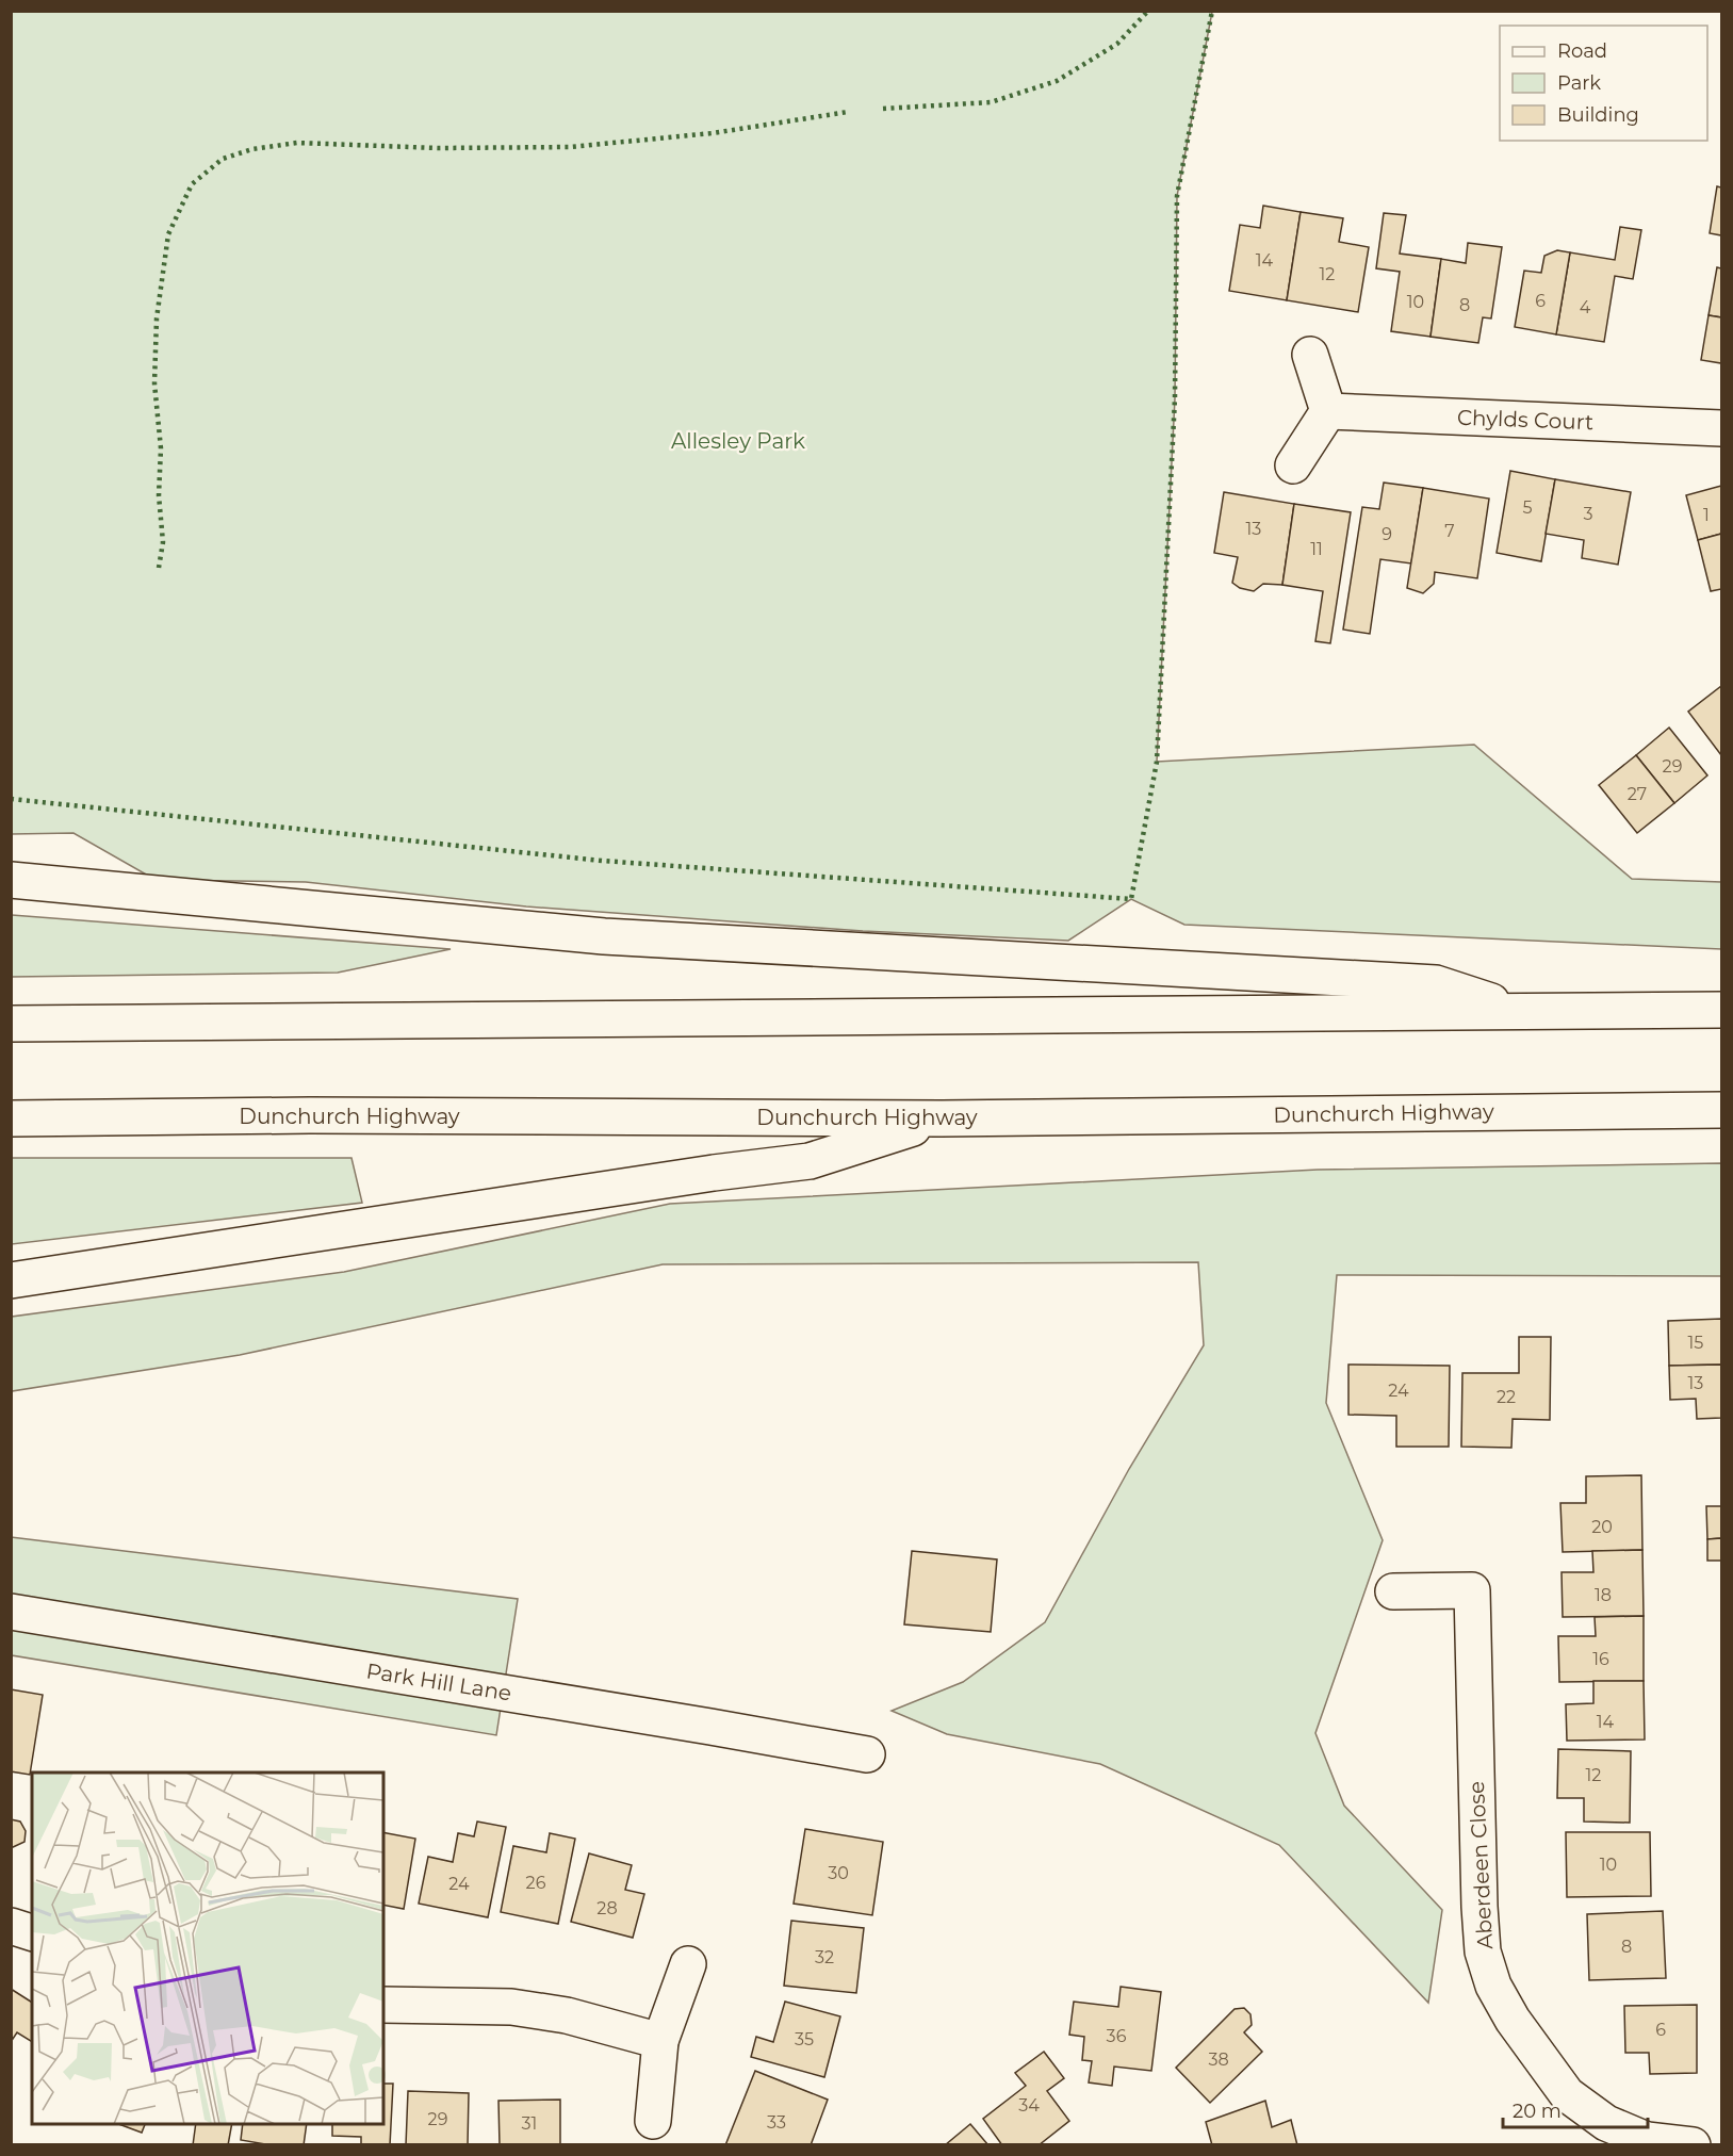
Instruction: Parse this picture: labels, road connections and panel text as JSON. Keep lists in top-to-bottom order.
{
  "streets": {
    "main road": [
      "Chylds Court",
      "Dunchurch Highway",
      "Park Hill Lane",
      "Aberdeen Close"
    ]
  },
  "parks": ["Allesley Park"],
  "house_numbers": [
    "14",
    "12",
    "6",
    "10",
    "8",
    "4",
    "5",
    "3",
    "1",
    "13",
    "7",
    "9",
    "11",
    "29",
    "27",
    "15",
    "13",
    "24",
    "22",
    "20",
    "18",
    "16",
    "14",
    "12",
    "10",
    "30",
    "26",
    "24",
    "28",
    "8",
    "32",
    "6",
    "36",
    "35",
    "38",
    "34",
    "29",
    "33",
    "31"
  ],
  "legend": ["Road", "Park", "Building"],
  "scale_bar": "20 m"
}
